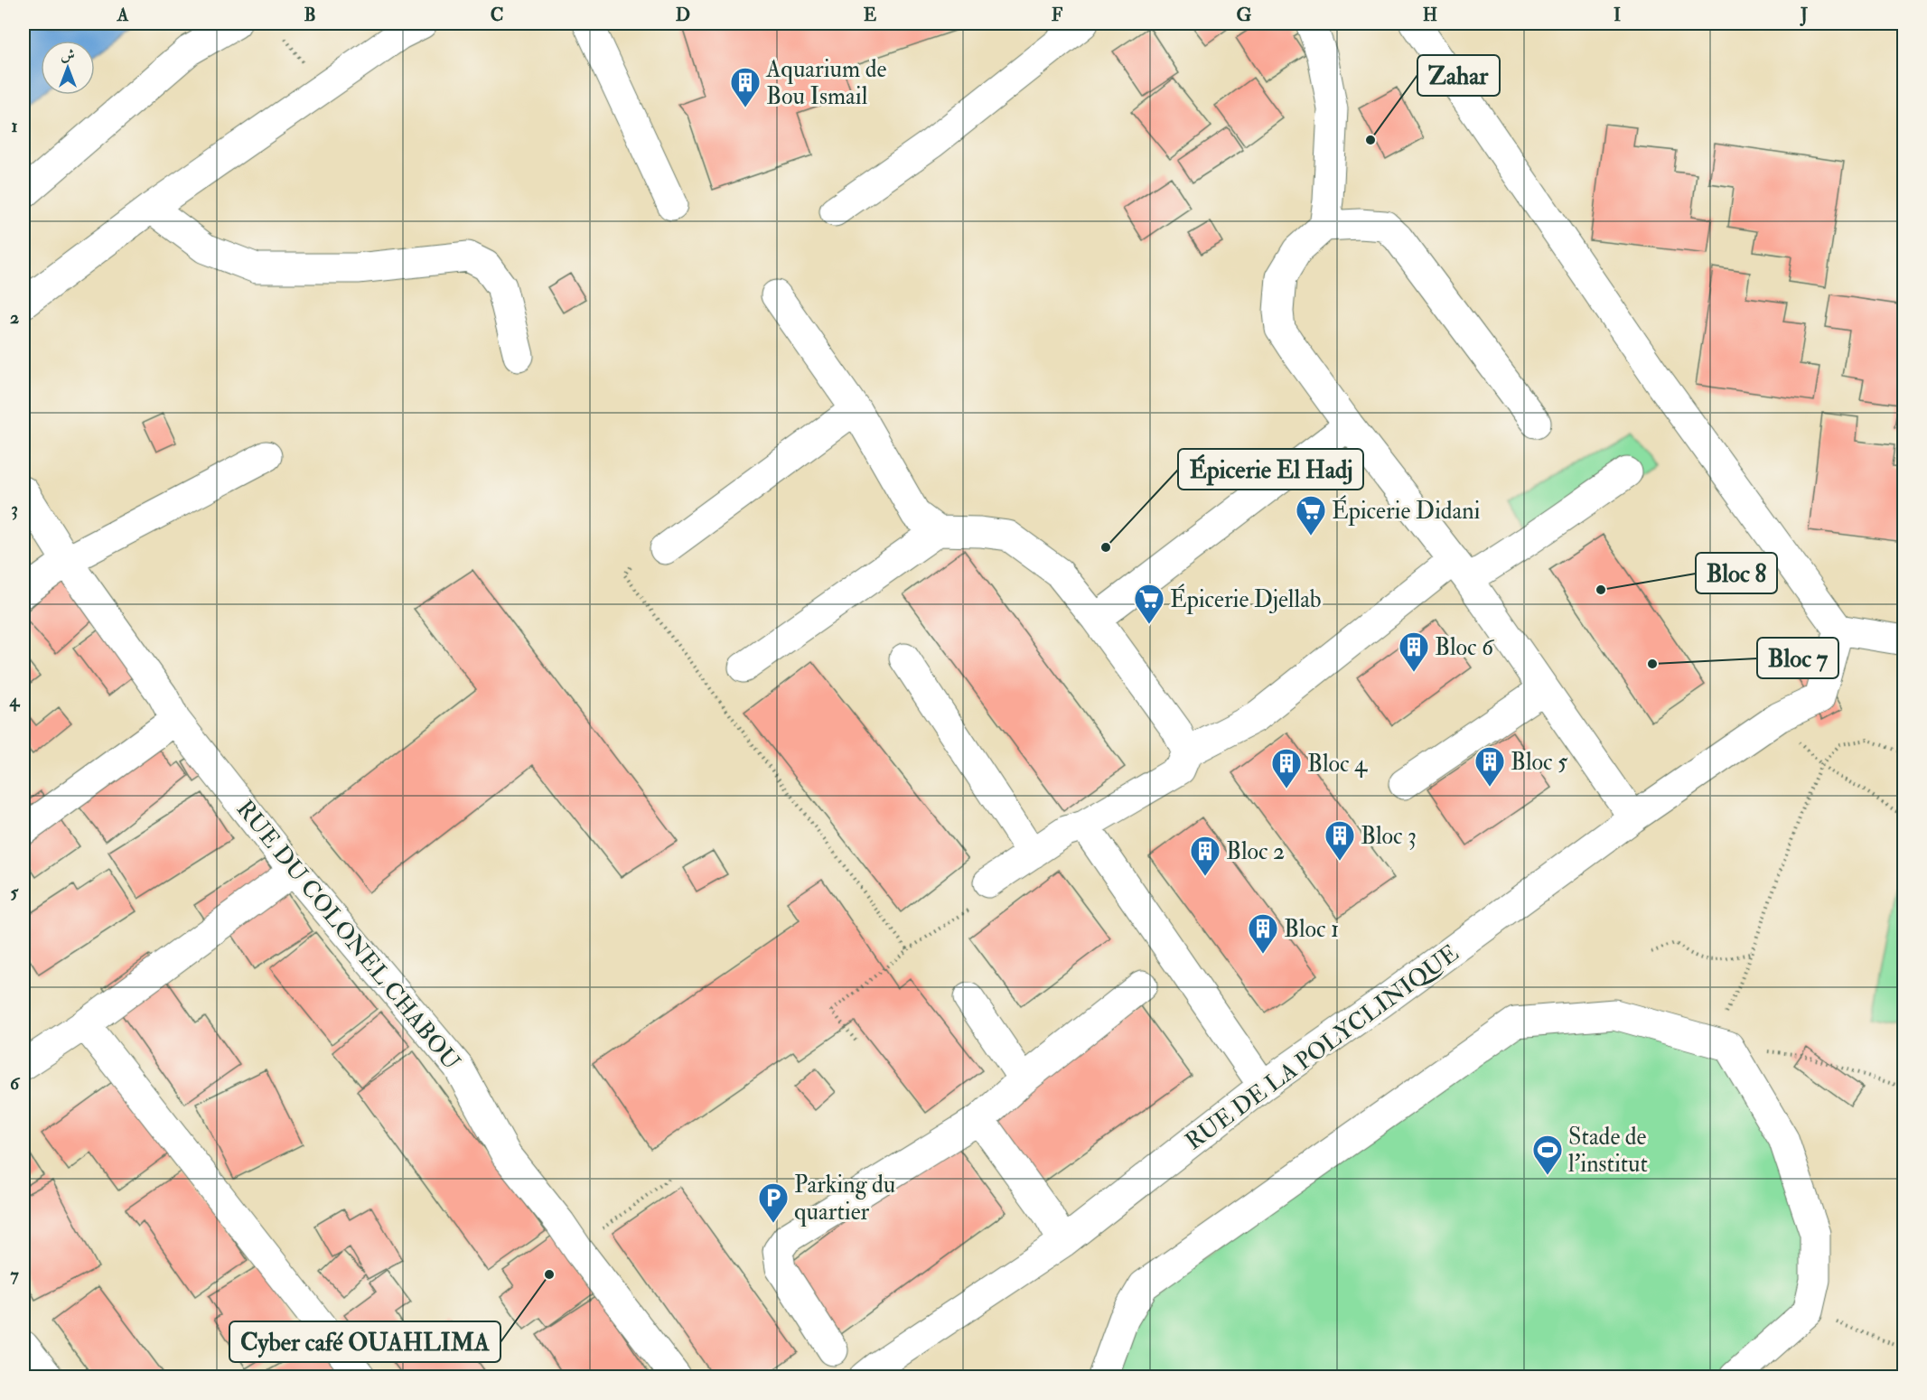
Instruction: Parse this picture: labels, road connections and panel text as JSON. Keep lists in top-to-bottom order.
{
  "streets": {
    "street": ["RUE DU COLONEL CHABOU", "RUE DE LA POLYCLINIQUE"]
  },
  "places": {
    "building": [
      "Aquarium de Bou Ismail",
      "Bloc 6",
      "Bloc 5",
      "Bloc 4",
      "Bloc 3",
      "Bloc 2",
      "Bloc 1"
    ],
    "other": [
      "Zahar",
      "Épicerie El Hadj",
      "Bloc 8",
      "Bloc 7",
      "Cyber café OUAHLIMA"
    ],
    "supermarket": ["Épicerie Didani", "Épicerie Djellab"],
    "sports": ["Stade de l'institut"],
    "parking": ["Parking du quartier"]
  },
  "north": "top",
  "grid": {
    "columns": [
      "A",
      "B",
      "C",
      "D",
      "E",
      "F",
      "G",
      "H",
      "I",
      "J"
    ],
    "rows": [
      "1",
      "2",
      "3",
      "4",
      "5",
      "6",
      "7"
    ]
  }
}
